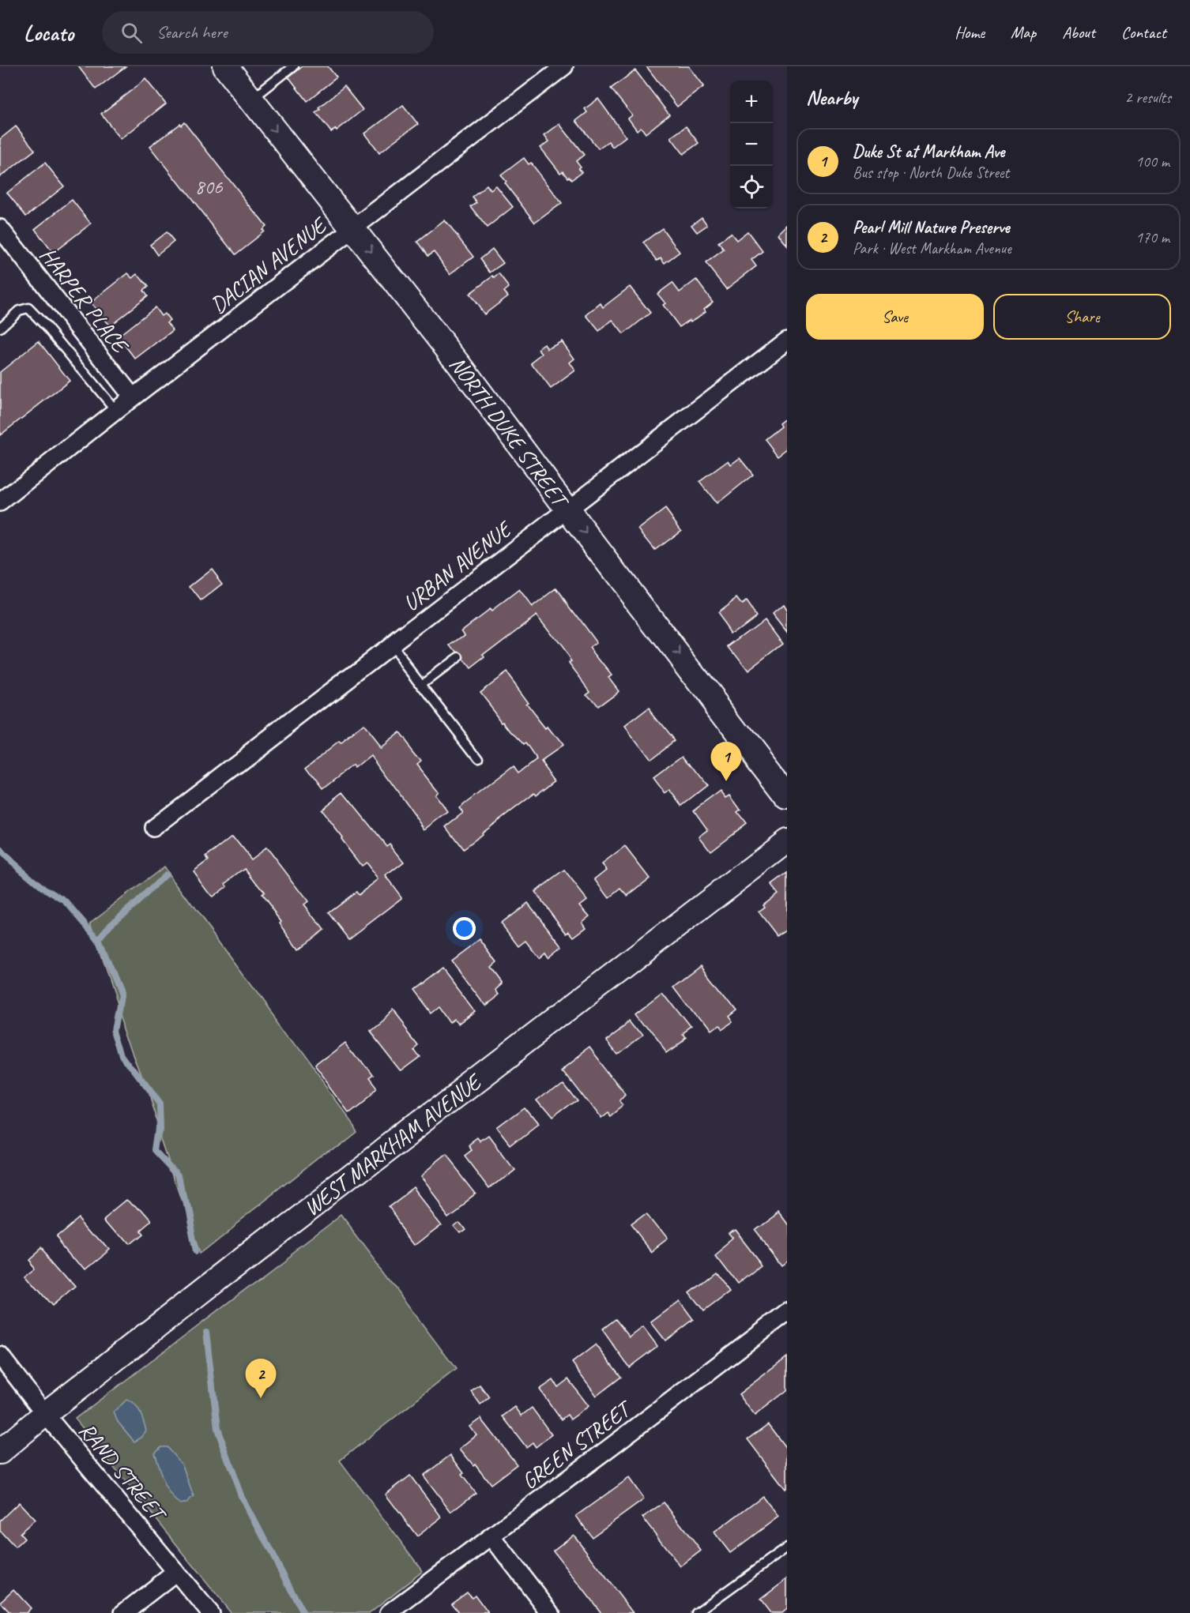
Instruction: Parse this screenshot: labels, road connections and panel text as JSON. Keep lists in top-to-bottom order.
{
  "streets": {
    "street": [
      "DACIAN AVENUE",
      "HARPER PLACE",
      "NORTH DUKE STREET",
      "URBAN AVENUE",
      "WEST MARKHAM AVENUE",
      "GREEN STREET",
      "RAND STREET"
    ]
  },
  "crossings": [
    ["DACIAN AVENUE", "HARPER PLACE"],
    ["DACIAN AVENUE", "NORTH DUKE STREET"],
    ["NORTH DUKE STREET", "URBAN AVENUE"],
    ["WEST MARKHAM AVENUE", "RAND STREET"]
  ],
  "one_way": ["NORTH DUKE STREET"],
  "house_numbers": ["806"],
  "page": {
    "header": "Locato",
    "search": "Search here",
    "nav": [
      "Home",
      "Map",
      "About",
      "Contact"
    ],
    "heading": ["Nearby", "2 results"],
    "map_buttons": ["+", "−"],
    "list": [
      {
        "mark": "1",
        "name": "Duke St at Markham Ave",
        "note": "Bus stop · North Duke Street",
        "value": "100 m"
      },
      {
        "mark": "2",
        "name": "Pearl Mill Nature Preserve",
        "note": "Park · West Markham Avenue",
        "value": "170 m"
      }
    ],
    "buttons": ["Save", "Share"],
    "pins": ["1", "2"]
  }
}
